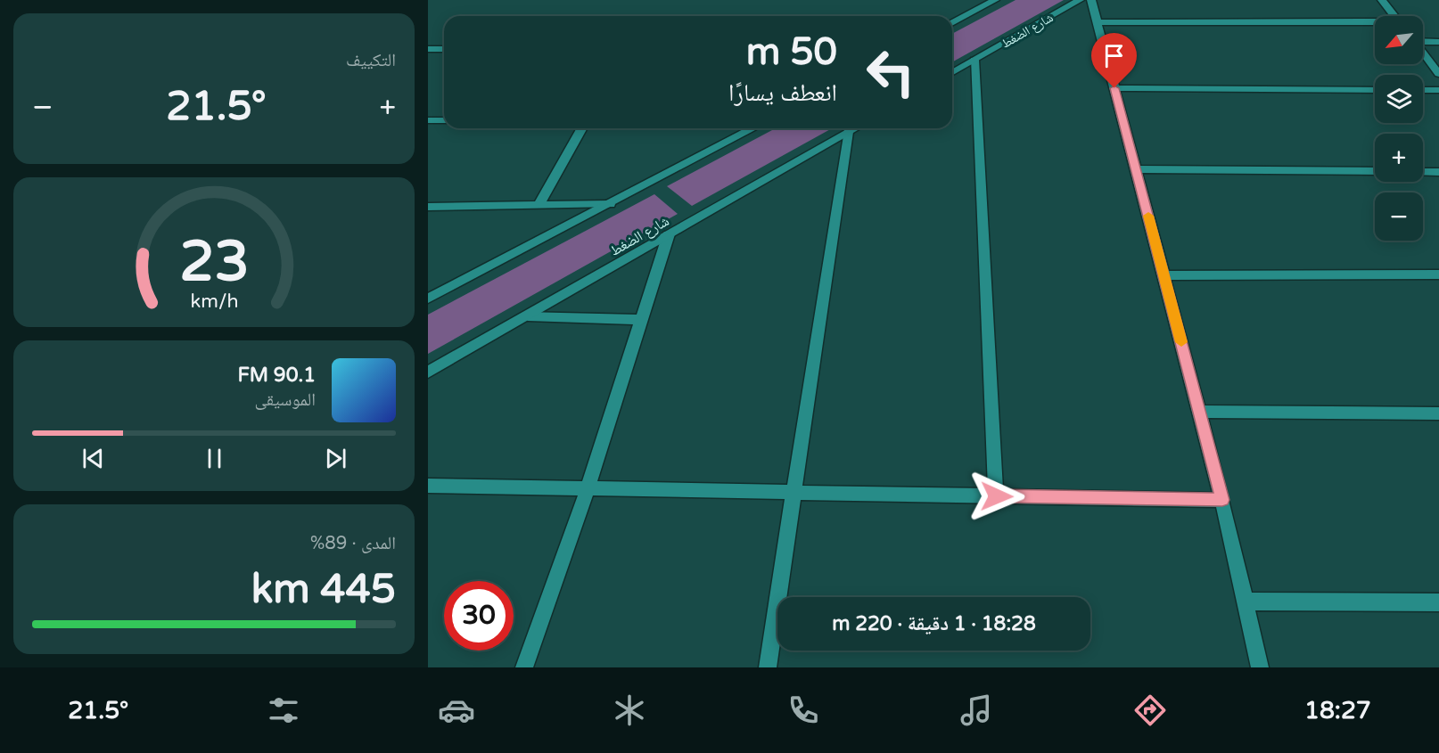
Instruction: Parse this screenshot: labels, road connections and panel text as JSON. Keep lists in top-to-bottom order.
{
  "streets": {
    "street": ["شارع الضغط"]
  },
  "north": "bottom left",
  "page": {
    "tile": [
      "التكييف",
      ["المدى · 89%", "445 km"]
    ],
    "map_buttons": ["+", "−"],
    "turn": ["50 m", "انعطف يسارًا"],
    "heat": ["−", "21.5°", "+"],
    "song": ["90.1 FM", "الموسيقى"],
    "limit": "30",
    "trip": "18:28 · 1 دقيقة · 220 m",
    "tabs": ["18:27", "21.5°"],
    "gauge": ["23", "km/h"]
  }
}
